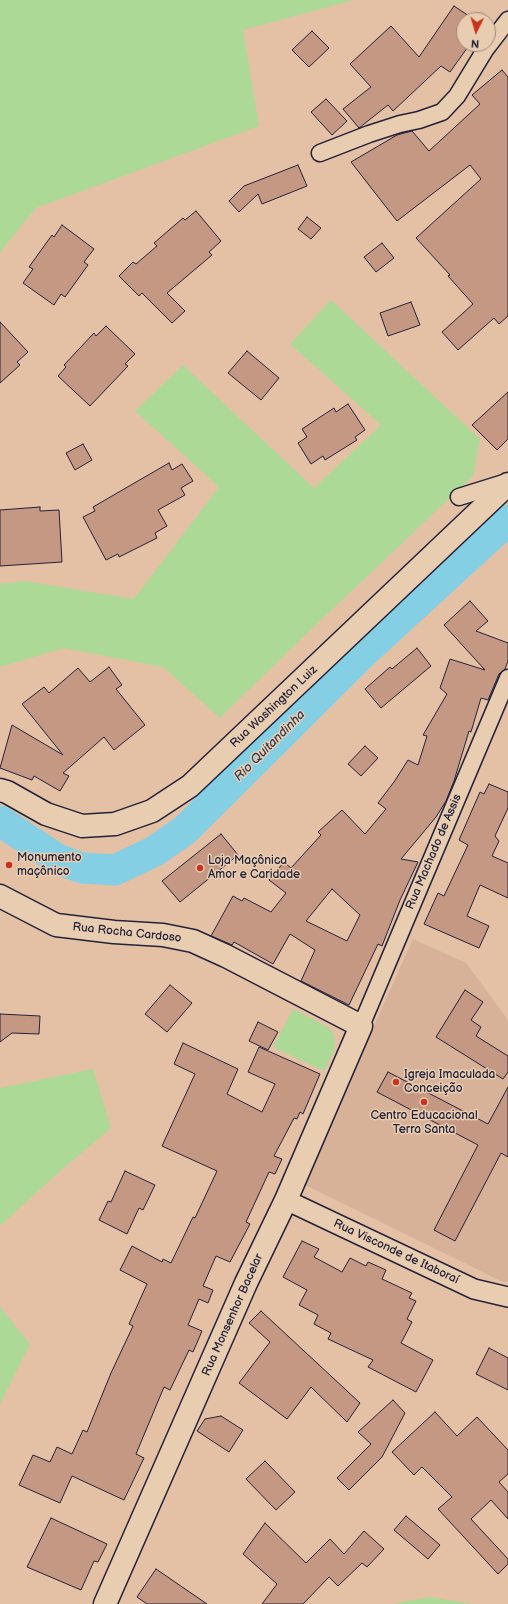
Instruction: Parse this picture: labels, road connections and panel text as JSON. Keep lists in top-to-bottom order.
{
  "streets": {
    "main road": ["Rua Washington Luiz", "Rua Rocha Cardoso", "Rua Monsenhor Bacelar"],
    "street": ["Rua Machado de Assis", "Rua Visconde de Itaboraí"]
  },
  "crossings": [
    ["Rua Machado de Assis", "Rua Rocha Cardoso"],
    ["Rua Machado de Assis", "Rua Monsenhor Bacelar"],
    ["Rua Rocha Cardoso", "Rua Monsenhor Bacelar"],
    ["Rua Visconde de Itaboraí", "Rua Monsenhor Bacelar"]
  ],
  "water": ["Rio Quitandinha"],
  "places": [
    "Monumento maçônico",
    "Loja Maçônica Amor e Caridade",
    "Igreja Imaculada Conceição",
    "Centro Educacional Terra Santa"
  ],
  "north": "bottom"
}
